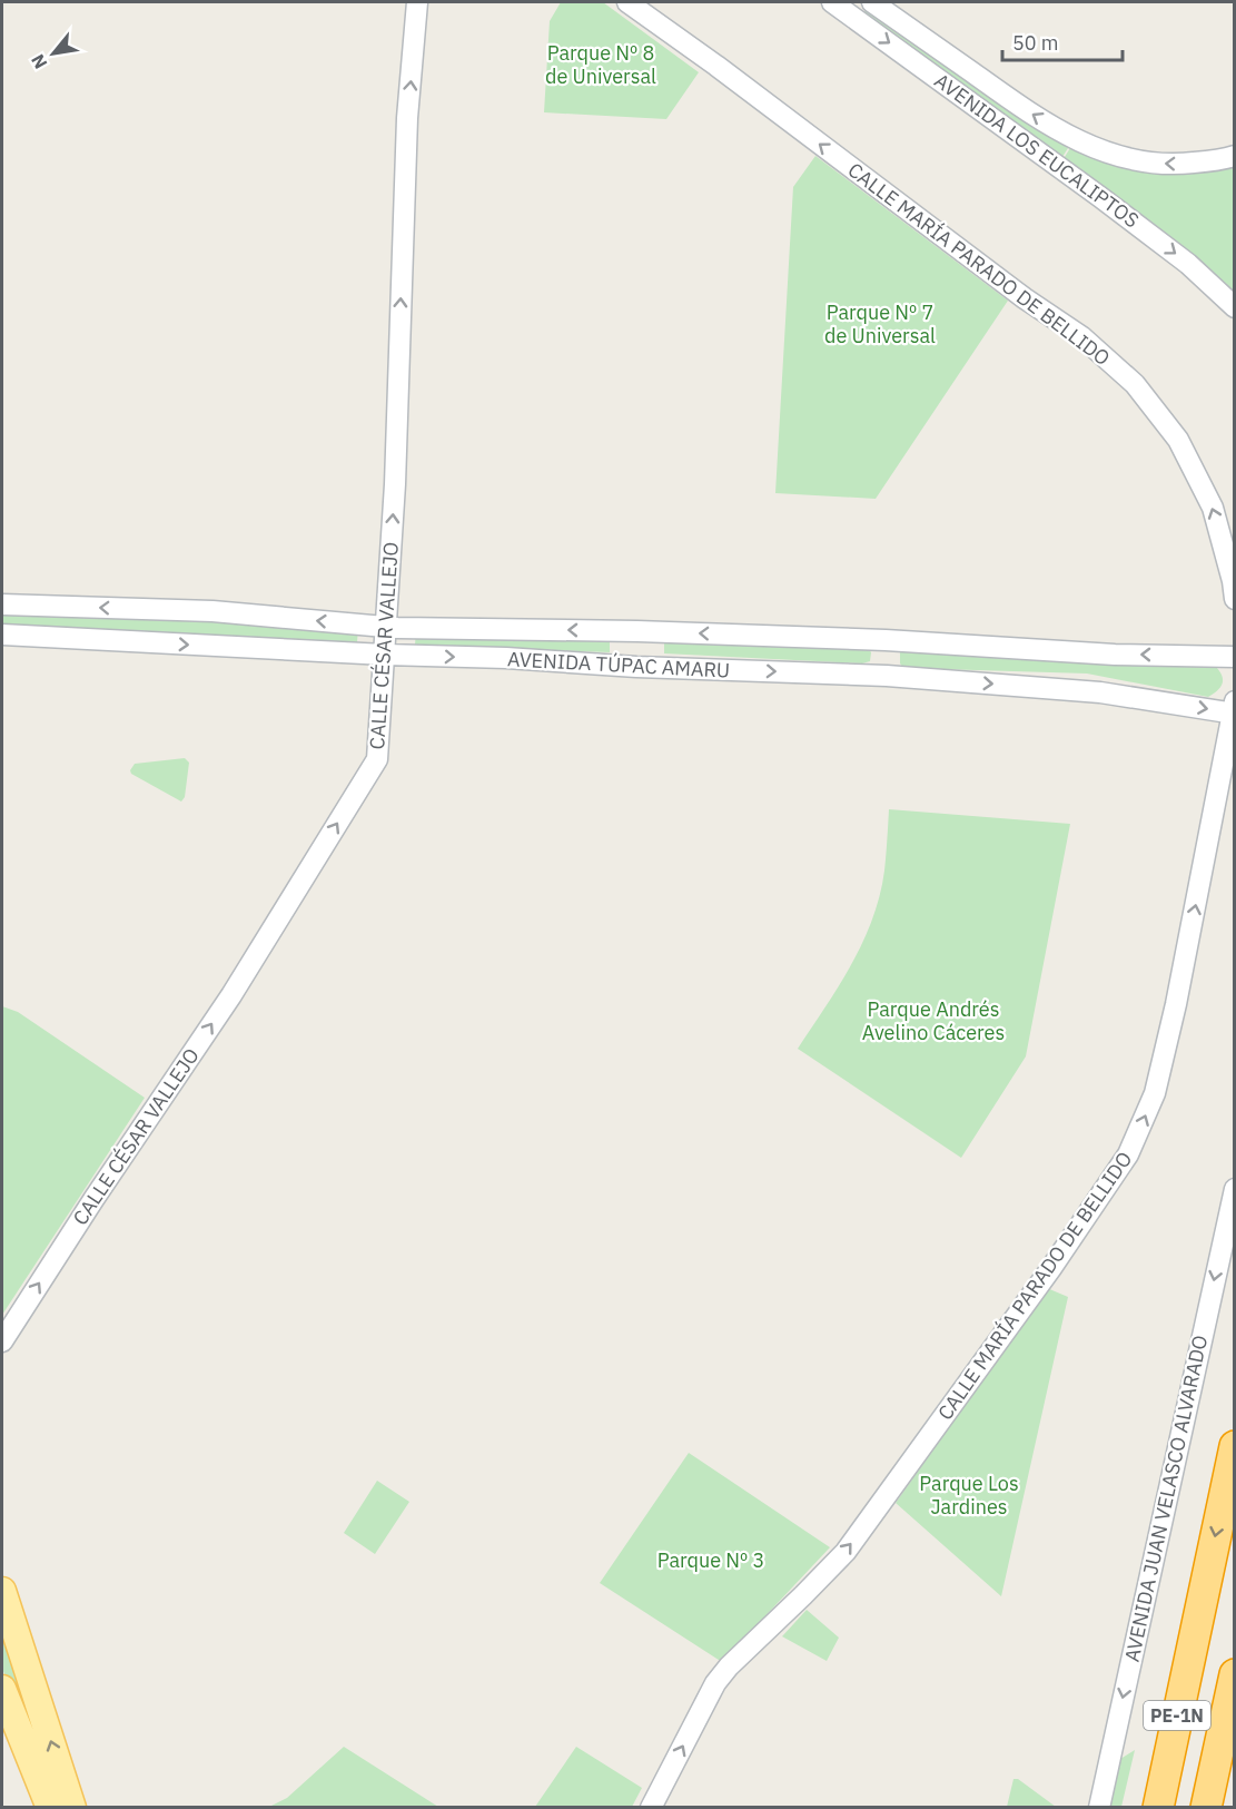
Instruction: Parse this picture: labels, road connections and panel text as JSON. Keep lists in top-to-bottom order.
{
  "streets": {
    "highway": ["PE-1N"],
    "street": [
      "AVENIDA LOS EUCALIPTOS",
      "CALLE MARÍA PARADO DE BELLIDO",
      "CALLE CÉSAR VALLEJO",
      "AVENIDA TÚPAC AMARU",
      "AVENIDA JUAN VELASCO ALVARADO"
    ]
  },
  "crossings": [
    ["CALLE MARÍA PARADO DE BELLIDO", "AVENIDA TÚPAC AMARU"],
    ["CALLE CÉSAR VALLEJO", "AVENIDA TÚPAC AMARU"]
  ],
  "one_way": ["CALLE CÉSAR VALLEJO", "AVENIDA JUAN VELASCO ALVARADO"],
  "parks": [
    "Parque Nº 8 de Universal",
    "Parque Nº 7 de Universal",
    "Parque Andrés Avelino Cáceres",
    "Parque Los Jardines",
    "Parque Nº 3"
  ],
  "scale_bar": "50 m",
  "north": "bottom left"
}
